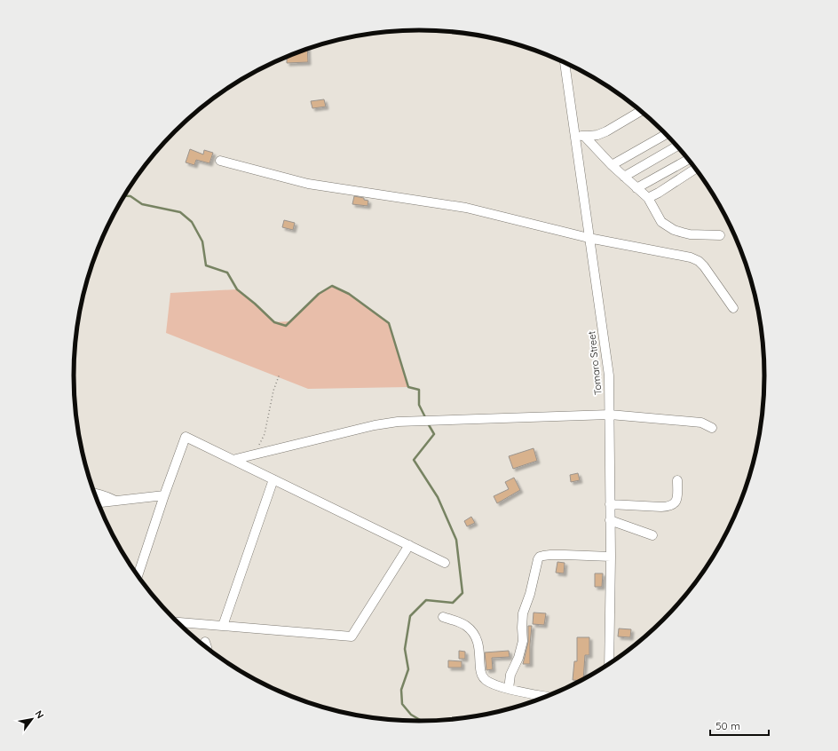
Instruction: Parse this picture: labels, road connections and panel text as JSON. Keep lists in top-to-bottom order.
{
  "streets": {
    "street": ["Tomaro Street"]
  },
  "scale_bar": "50 m",
  "north": "top right"
}
